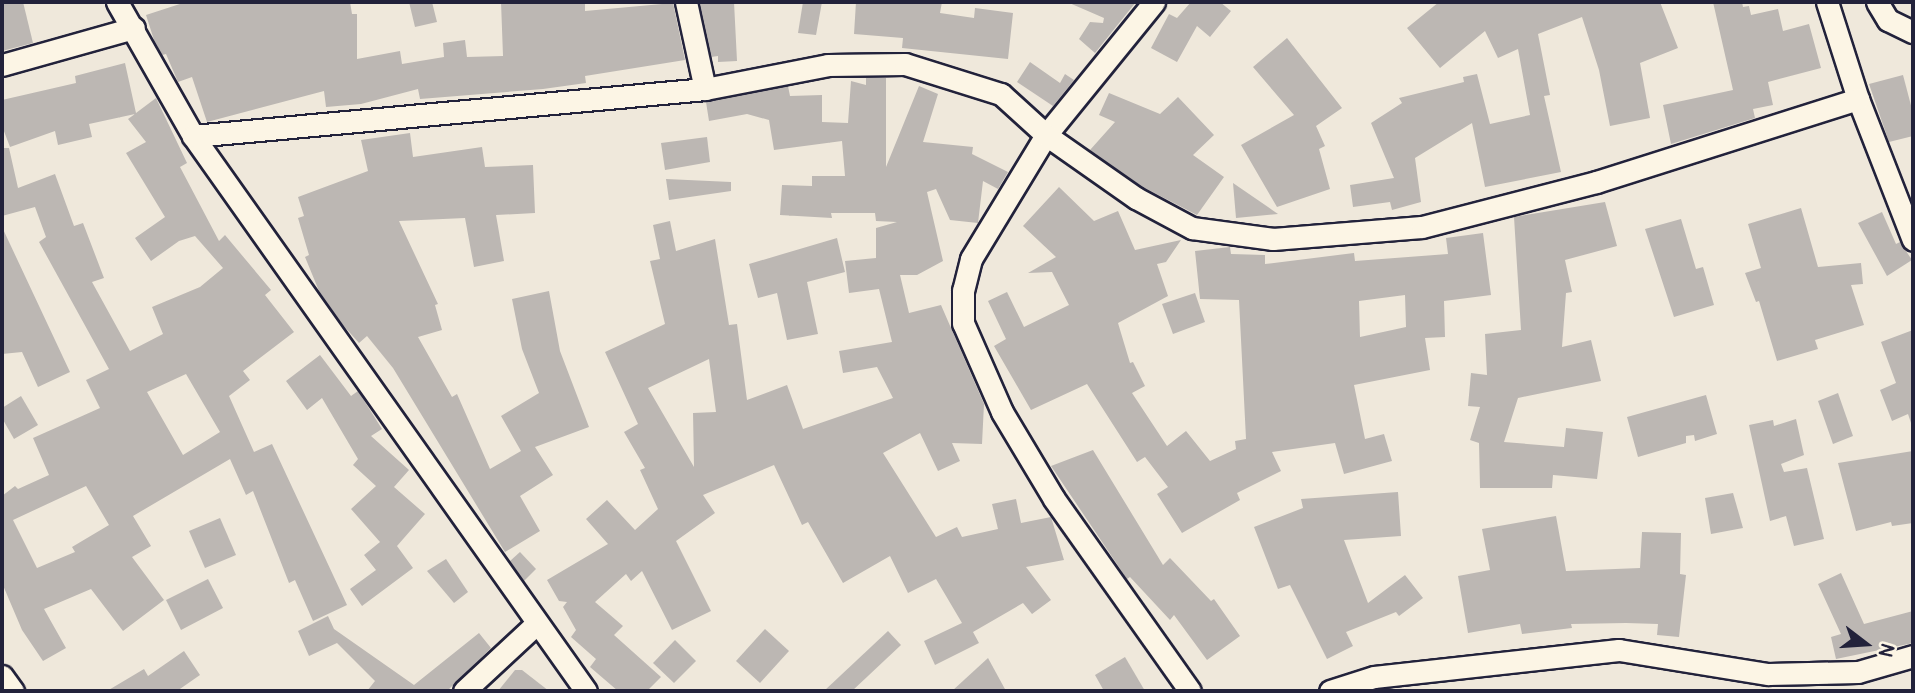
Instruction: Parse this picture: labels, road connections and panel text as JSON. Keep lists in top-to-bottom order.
{
  "north": "right"
}
